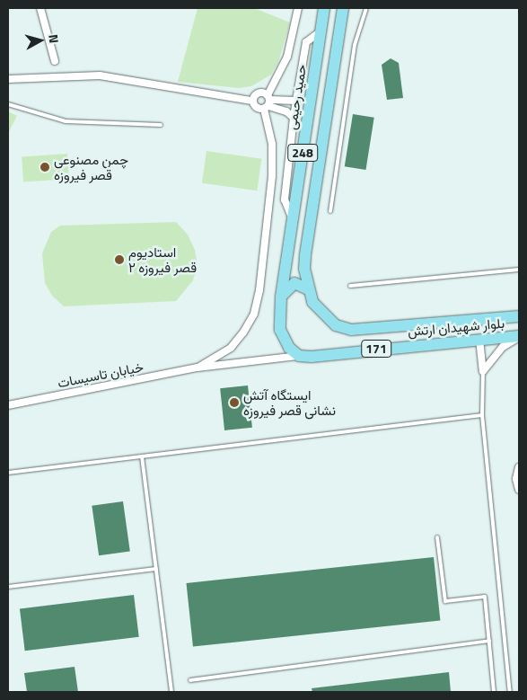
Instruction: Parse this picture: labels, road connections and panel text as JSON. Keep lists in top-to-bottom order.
{
  "streets": {
    "main road": [
      "حمید رحیمی",
      "248",
      "بلوار شهیدان ارتش",
      "171"
    ],
    "street": ["خیابان تاسیسات"]
  },
  "crossings": [
    ["248", "بلوار شهیدان ارتش"]
  ],
  "places": ["چمن مصنوعی قصر فیروزه", "استادیوم قصر فیروزه ۲", "ایستگاه آتش نشانی قصر فیروزه"],
  "north": "right"
}
